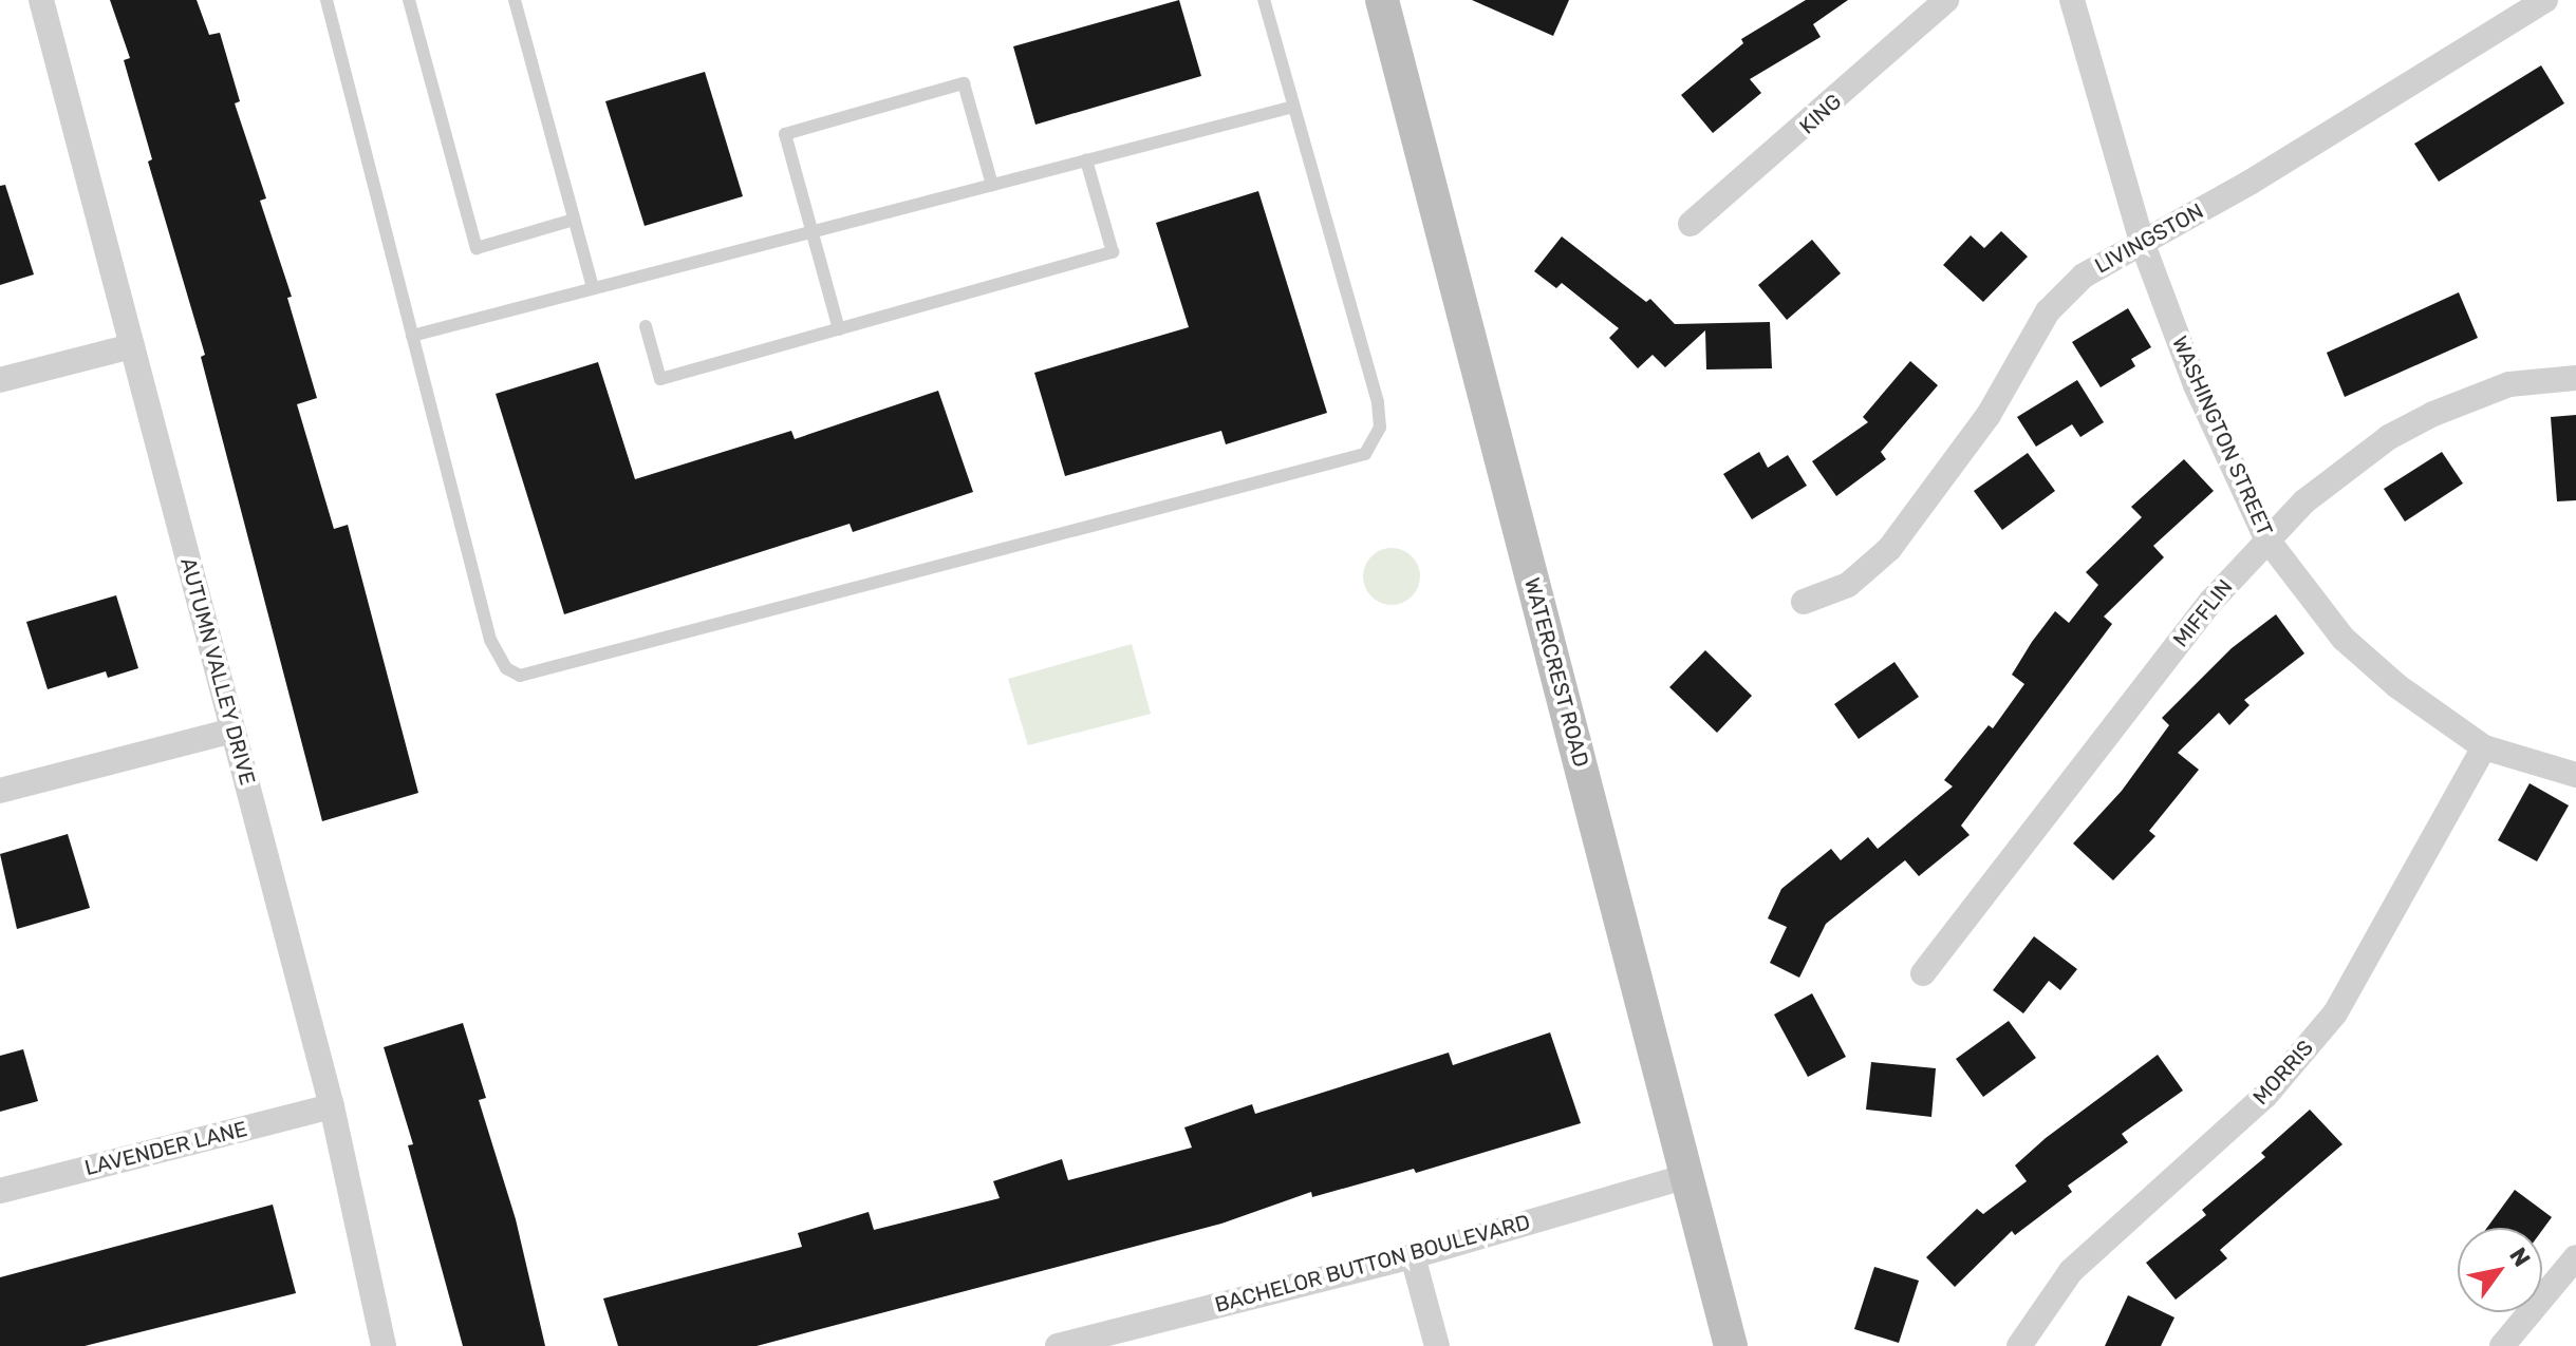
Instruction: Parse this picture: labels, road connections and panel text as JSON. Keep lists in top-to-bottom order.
{
  "streets": {
    "street": [
      "KING",
      "LIVINGSTON",
      "WASHINGTON STREET",
      "MIFFLIN",
      "AUTUMN VALLEY DRIVE",
      "WATERCREST ROAD",
      "MORRIS",
      "LAVENDER LANE",
      "BACHELOR BUTTON BOULEVARD"
    ]
  },
  "crossings": [
    ["LIVINGSTON", "WASHINGTON STREET"],
    ["WASHINGTON STREET", "MIFFLIN"],
    ["WASHINGTON STREET", "MORRIS"],
    ["AUTUMN VALLEY DRIVE", "LAVENDER LANE"],
    ["WATERCREST ROAD", "BACHELOR BUTTON BOULEVARD"]
  ],
  "north": "top right"
}
